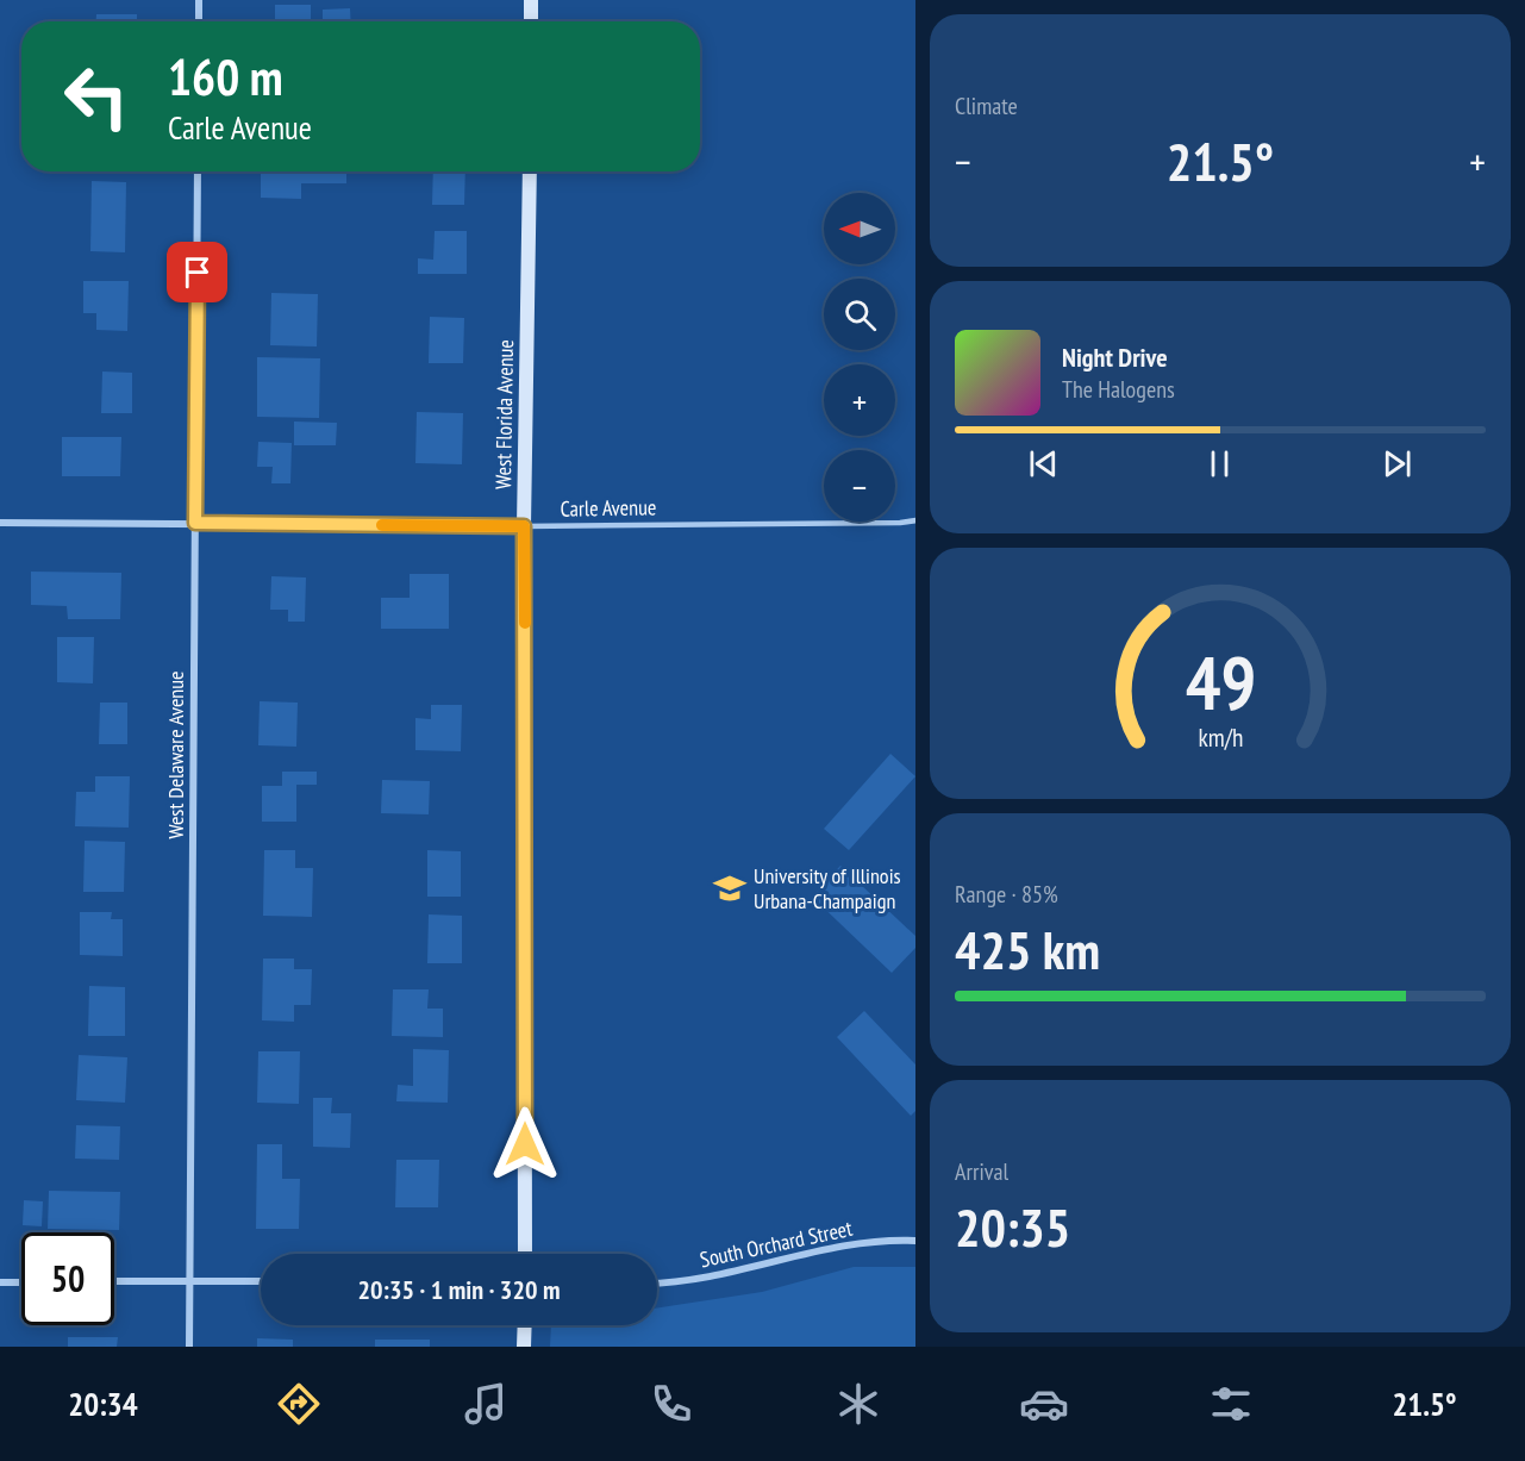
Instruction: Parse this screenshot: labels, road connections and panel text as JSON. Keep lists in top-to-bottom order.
{
  "streets": {
    "main road": ["West Florida Avenue"],
    "street": ["Carle Avenue", "West Delaware Avenue", "South Orchard Street"]
  },
  "crossings": [
    ["West Florida Avenue", "Carle Avenue"],
    ["Carle Avenue", "West Delaware Avenue"]
  ],
  "places": {
    "school or university": ["University of Illinois Urbana-Champaign"]
  },
  "north": "left",
  "page": {
    "tile": [
      "Climate",
      ["Range · 85%", "425 km"],
      ["Arrival", "20:35"]
    ],
    "turn": ["160 m", "Carle Avenue"],
    "heat": ["−", "21.5°", "+"],
    "map_buttons": ["+", "−"],
    "song": ["Night Drive", "The Halogens"],
    "limit": "50",
    "trip": "20:35 · 1 min · 320 m",
    "tabs": ["20:34", "21.5°"],
    "gauge": ["49", "km/h"]
  }
}
